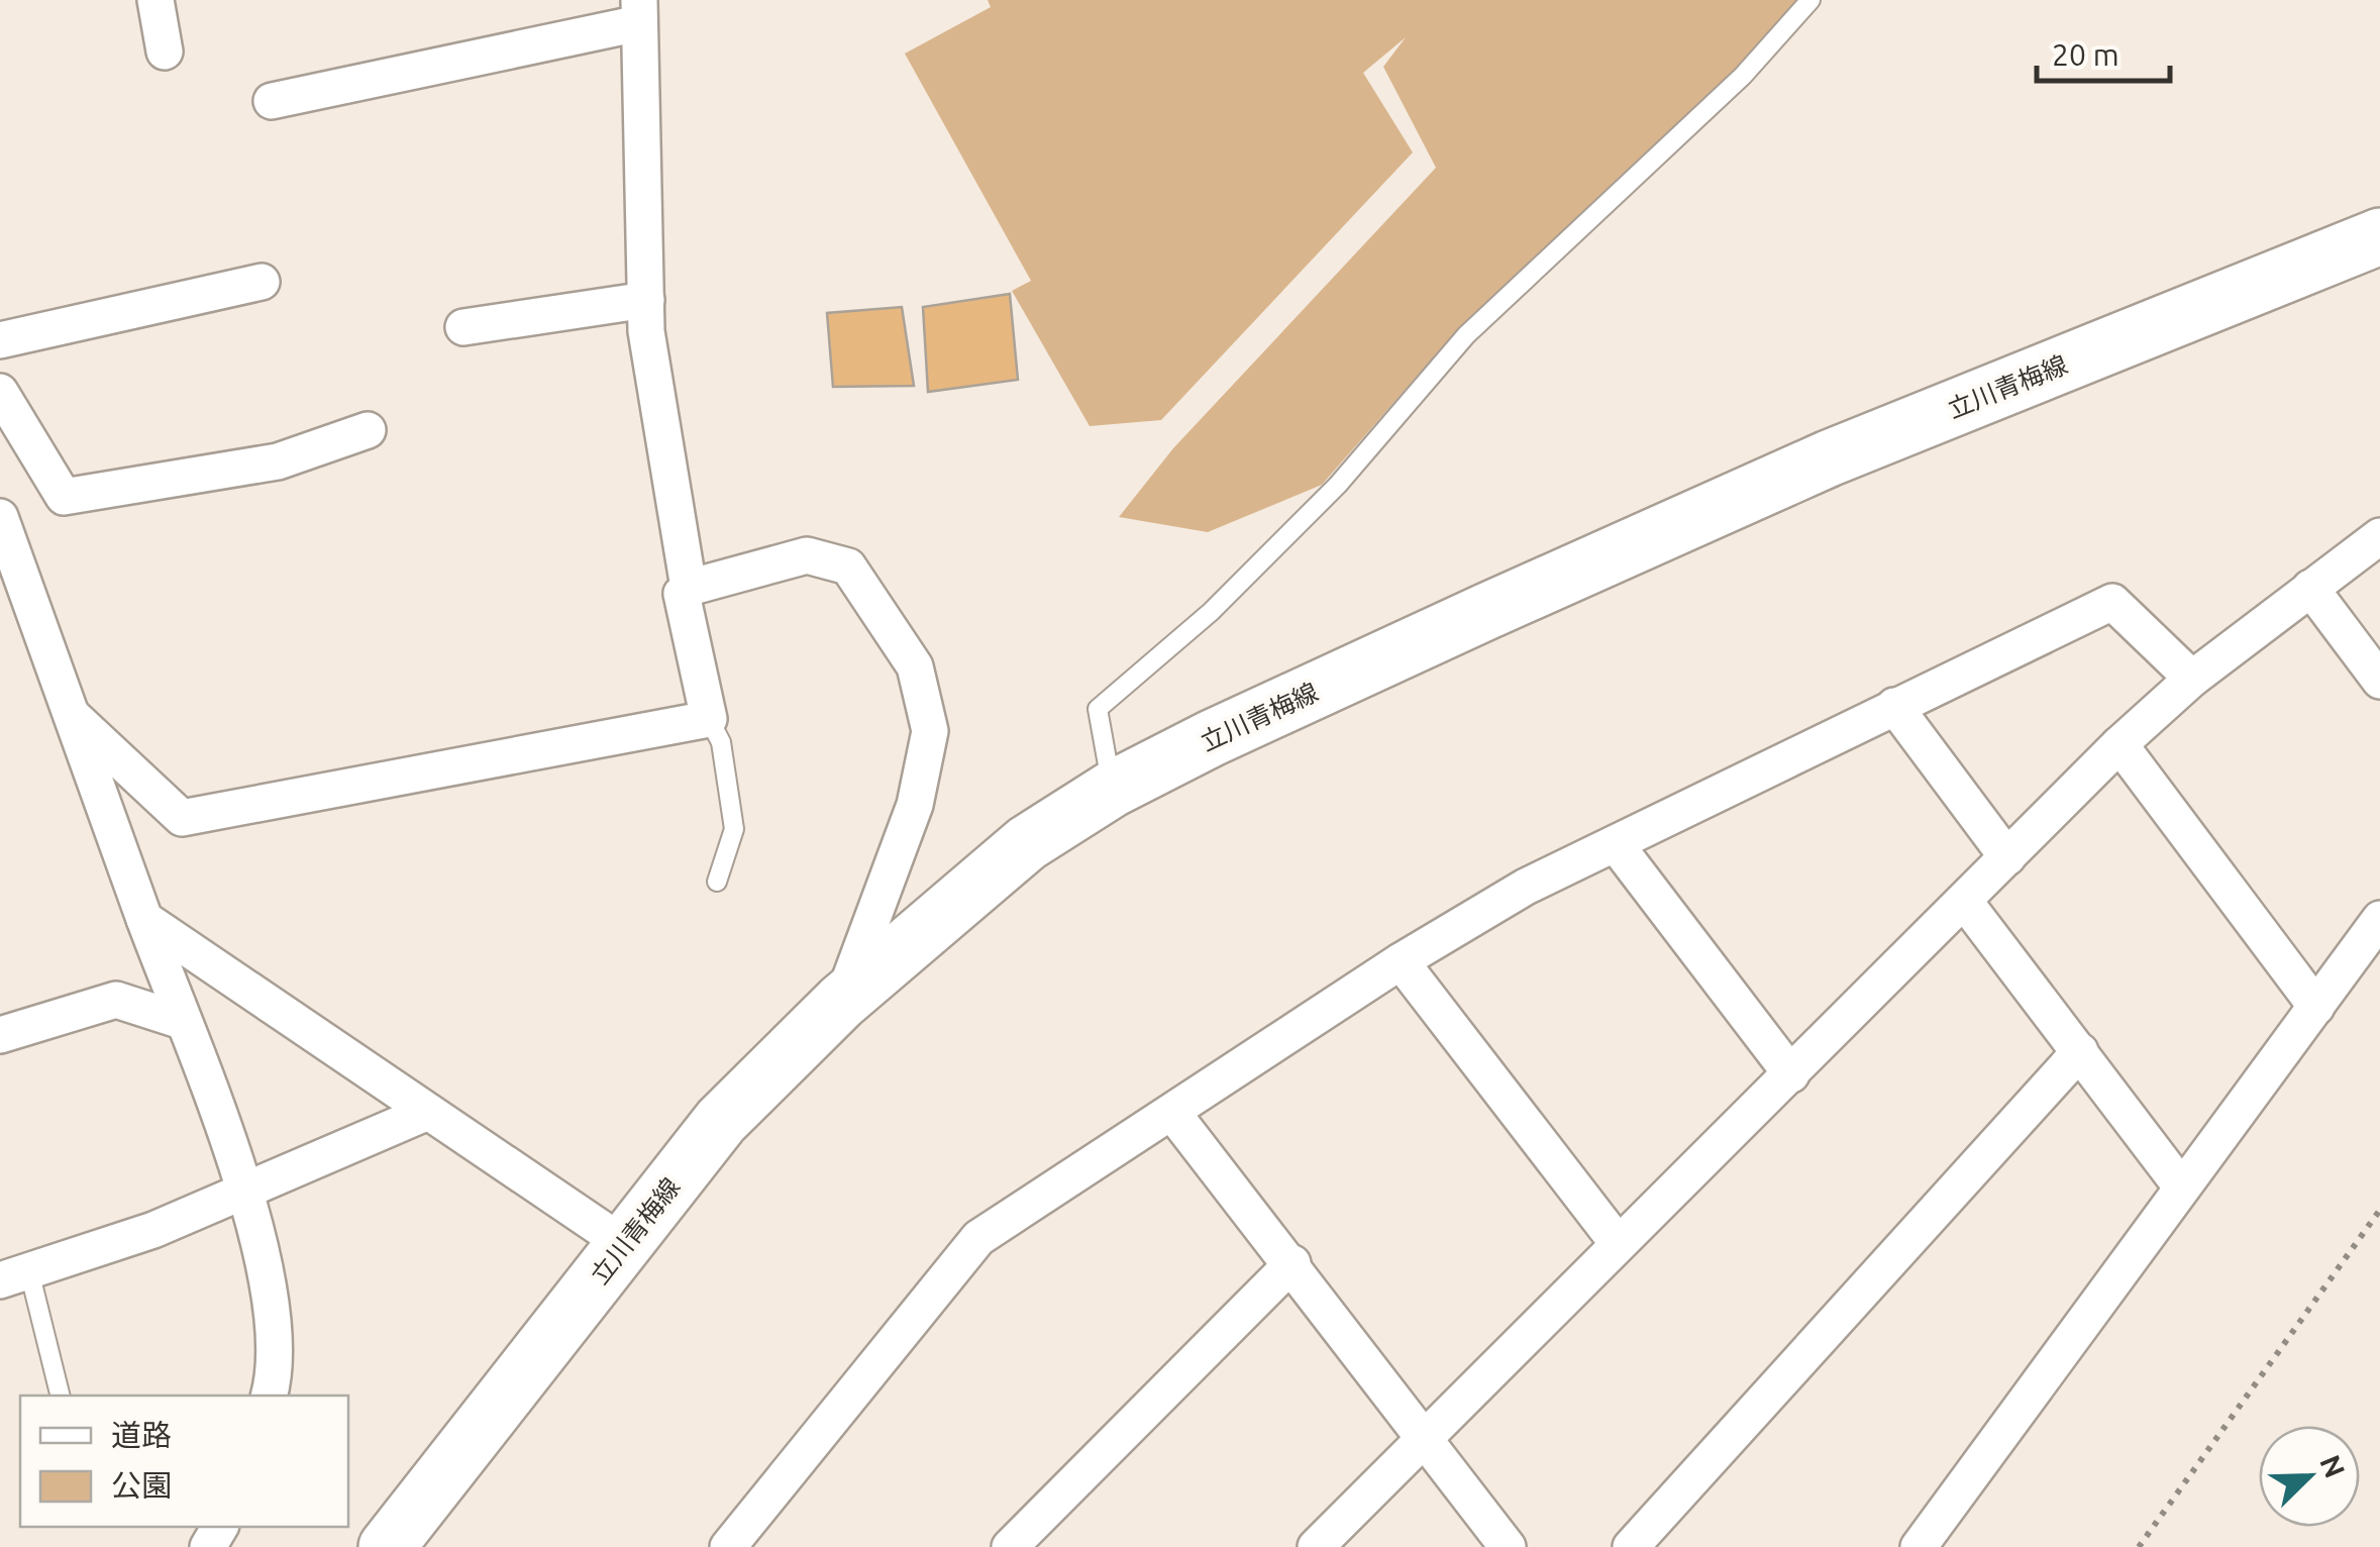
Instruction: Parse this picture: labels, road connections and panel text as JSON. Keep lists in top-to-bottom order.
{
  "streets": {
    "main road": ["立川青梅線"]
  },
  "legend": ["道路", "公園"],
  "scale_bar": "20 m",
  "north": "top right"
}
